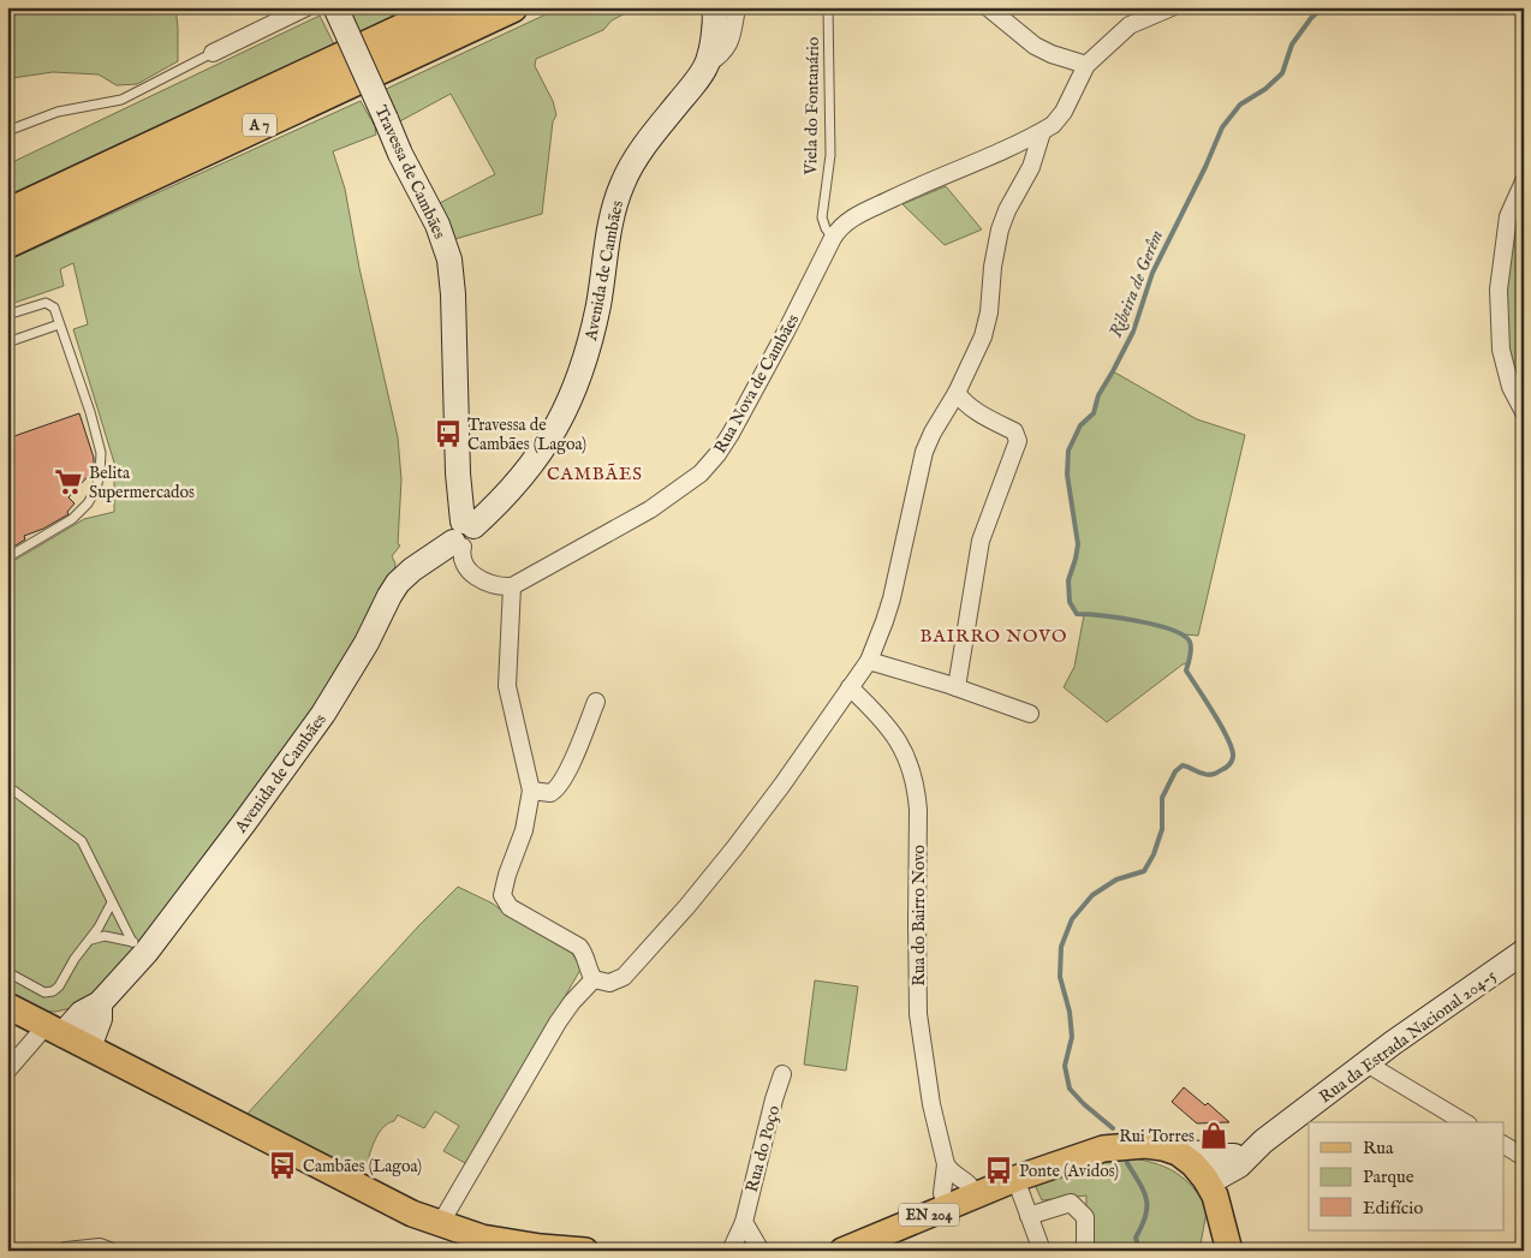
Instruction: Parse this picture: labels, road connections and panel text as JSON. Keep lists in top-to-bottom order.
{
  "streets": {
    "highway": ["A 7"],
    "main road": ["EN 204"],
    "street": [
      "Travessa de Cambães",
      "Avenida de Cambães",
      "Rua Nova de Cambães",
      "Rua do Bairro Novo",
      "Rua da Estrada Nacional 204-5",
      "Rua do Poço"
    ],
    "lane": ["Viela do Fontanário"]
  },
  "crossings": [
    ["Viela do Fontanário", "Rua Nova de Cambães"],
    ["Travessa de Cambães", "Avenida de Cambães"]
  ],
  "districts": ["CAMBÃES", "BAIRRO NOVO"],
  "water": ["Ribeira de Gerêm"],
  "places": {
    "bus stop": ["Travessa de Cambães (Lagoa)", "Cambães (Lagoa)", "Ponte (Avidos)"],
    "supermarket": ["Belita Supermercados"],
    "shop": ["Rui Torres"]
  },
  "legend": ["Rua", "Parque", "Edifício"]
}
